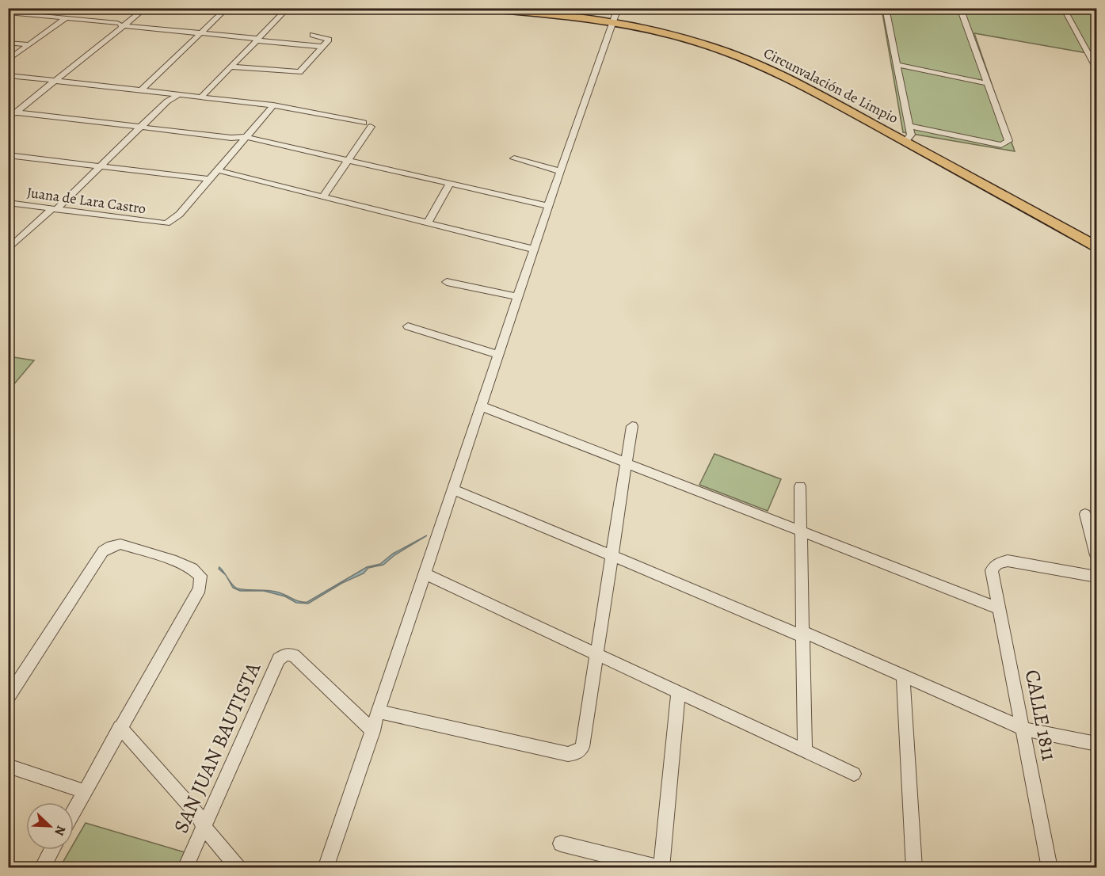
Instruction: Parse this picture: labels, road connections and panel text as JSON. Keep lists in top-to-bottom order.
{
  "streets": {
    "highway": ["Circunvalación de Limpio"],
    "street": ["Juana de Lara Castro", "CALLE 1811", "SAN JUAN BAUTISTA"]
  },
  "north": "bottom right"
}
